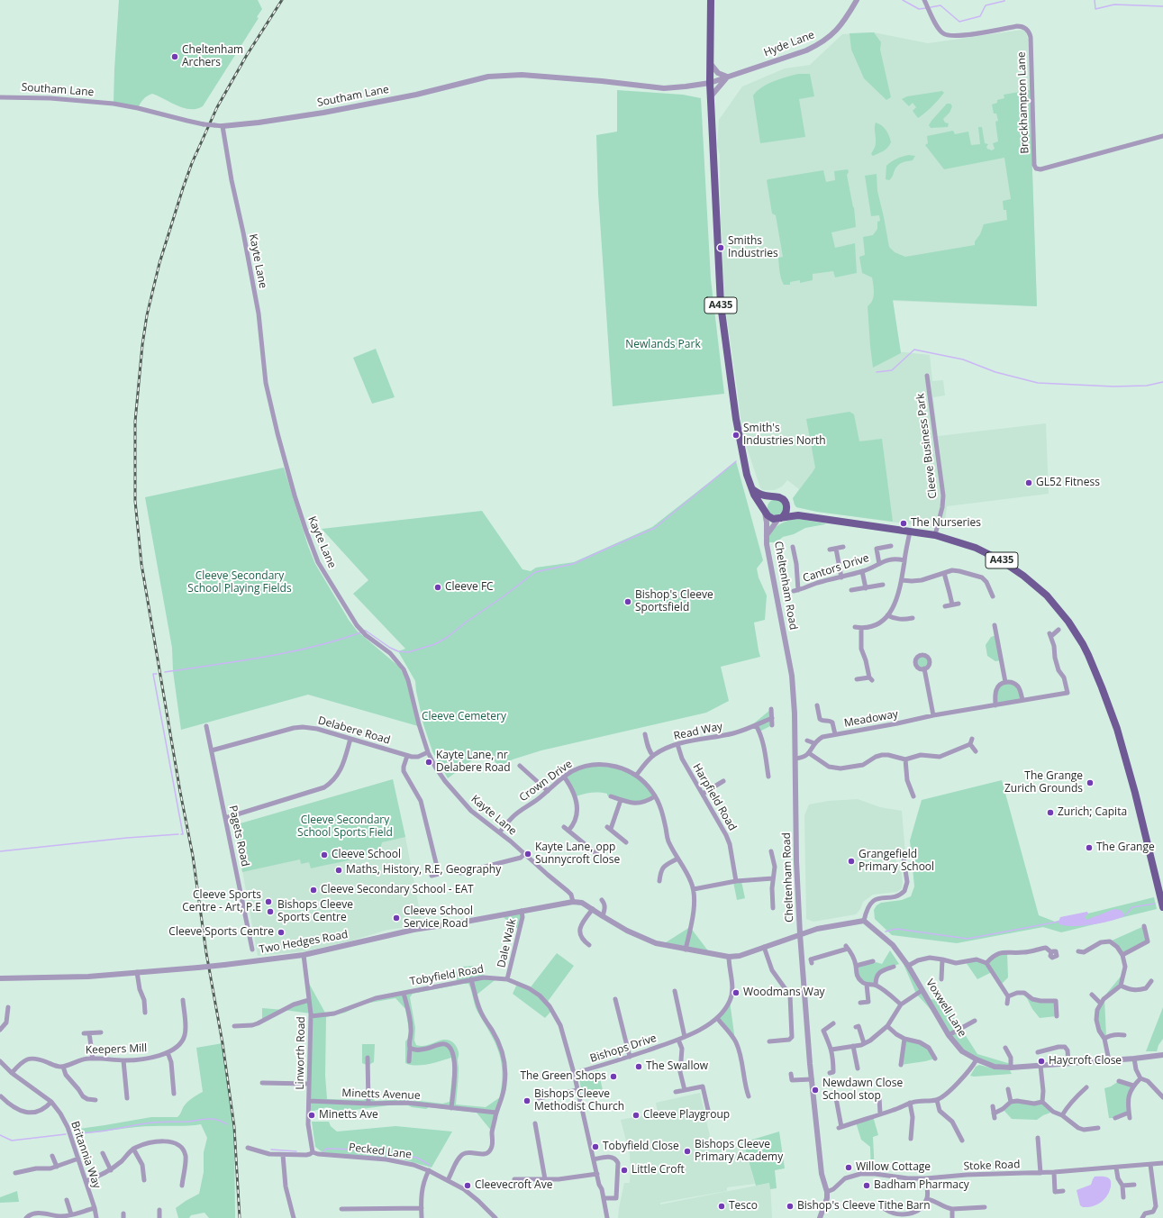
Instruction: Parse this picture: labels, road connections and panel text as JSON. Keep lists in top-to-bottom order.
{
  "streets": {
    "main road": ["A435"],
    "street": [
      "Hyde Lane",
      "Southam Lane",
      "Brockhampton Lane",
      "Kayte Lane",
      "Cleeve Business Park",
      "Cantors Drive",
      "Cheltenham Road",
      "Meadoway",
      "Delabere Road",
      "Read Way",
      "Crown Drive",
      "Harpfield Road",
      "Pagets Road",
      "Two Hedges Road",
      "Dale Walk",
      "Tobyfield Road",
      "Voxwell Lane",
      "Bishops Drive",
      "Keepers Mill",
      "Linworth Road",
      "Minetts Avenue",
      "Pecked Lane",
      "Britannia Way",
      "Stoke Road"
    ]
  },
  "crossings": [
    ["Hyde Lane", "Southam Lane"],
    ["Hyde Lane", "A435"],
    ["Southam Lane", "Kayte Lane"],
    ["Southam Lane", "A435"],
    ["Kayte Lane", "Delabere Road"],
    ["Kayte Lane", "Crown Drive"],
    ["Kayte Lane", "Two Hedges Road"],
    ["A435", "Cleeve Business Park"],
    ["A435", "Cheltenham Road"],
    ["Cheltenham Road", "Stoke Road"],
    ["Delabere Road", "Pagets Road"],
    ["Read Way", "Crown Drive"],
    ["Read Way", "Harpfield Road"],
    ["Two Hedges Road", "Dale Walk"],
    ["Two Hedges Road", "Linworth Road"],
    ["Dale Walk", "Tobyfield Road"],
    ["Tobyfield Road", "Bishops Drive"],
    ["Tobyfield Road", "Linworth Road"],
    ["Linworth Road", "Minetts Avenue"],
    ["Linworth Road", "Pecked Lane"]
  ],
  "parks": [
    "Newlands Park",
    "Cleeve Secondary School Playing Fields",
    "Cleeve Cemetery",
    "Cleeve Secondary School Sports Field"
  ],
  "places": [
    "Cheltenham Archers",
    "Smiths Industries",
    "Smith's Industries North",
    "GL52 Fitness",
    "The Nurseries",
    "Cleeve FC",
    "Bishop's Cleeve Sportsfield",
    "Kayte Lane, nr Delabere Road",
    "The Grange Zurich Grounds",
    "Zurich; Capita",
    "The Grange",
    "Kayte Lane, opp Sunnycroft Close",
    "Cleeve School",
    "Grangefield Primary School",
    "Maths, History, R.E, Geography",
    "Cleeve Secondary School - EAT",
    "Cleeve Sports Centre - Art, P.E",
    "Bishops Cleeve Sports Centre",
    "Cleeve School Service Road",
    "Cleeve Sports Centre",
    "Woodmans Way",
    "Haycroft Close",
    "The Swallow",
    "The Green Shops",
    "Newdawn Close School stop",
    "Bishops Cleeve Methodist Church",
    "Minetts Ave",
    "Cleeve Playgroup",
    "Tobyfield Close",
    "Bishops Cleeve Primary Academy",
    "Willow Cottage",
    "Little Croft",
    "Cleevecroft Ave",
    "Badham Pharmacy",
    "Tesco",
    "Bishop's Cleeve Tithe Barn"
  ]
}
